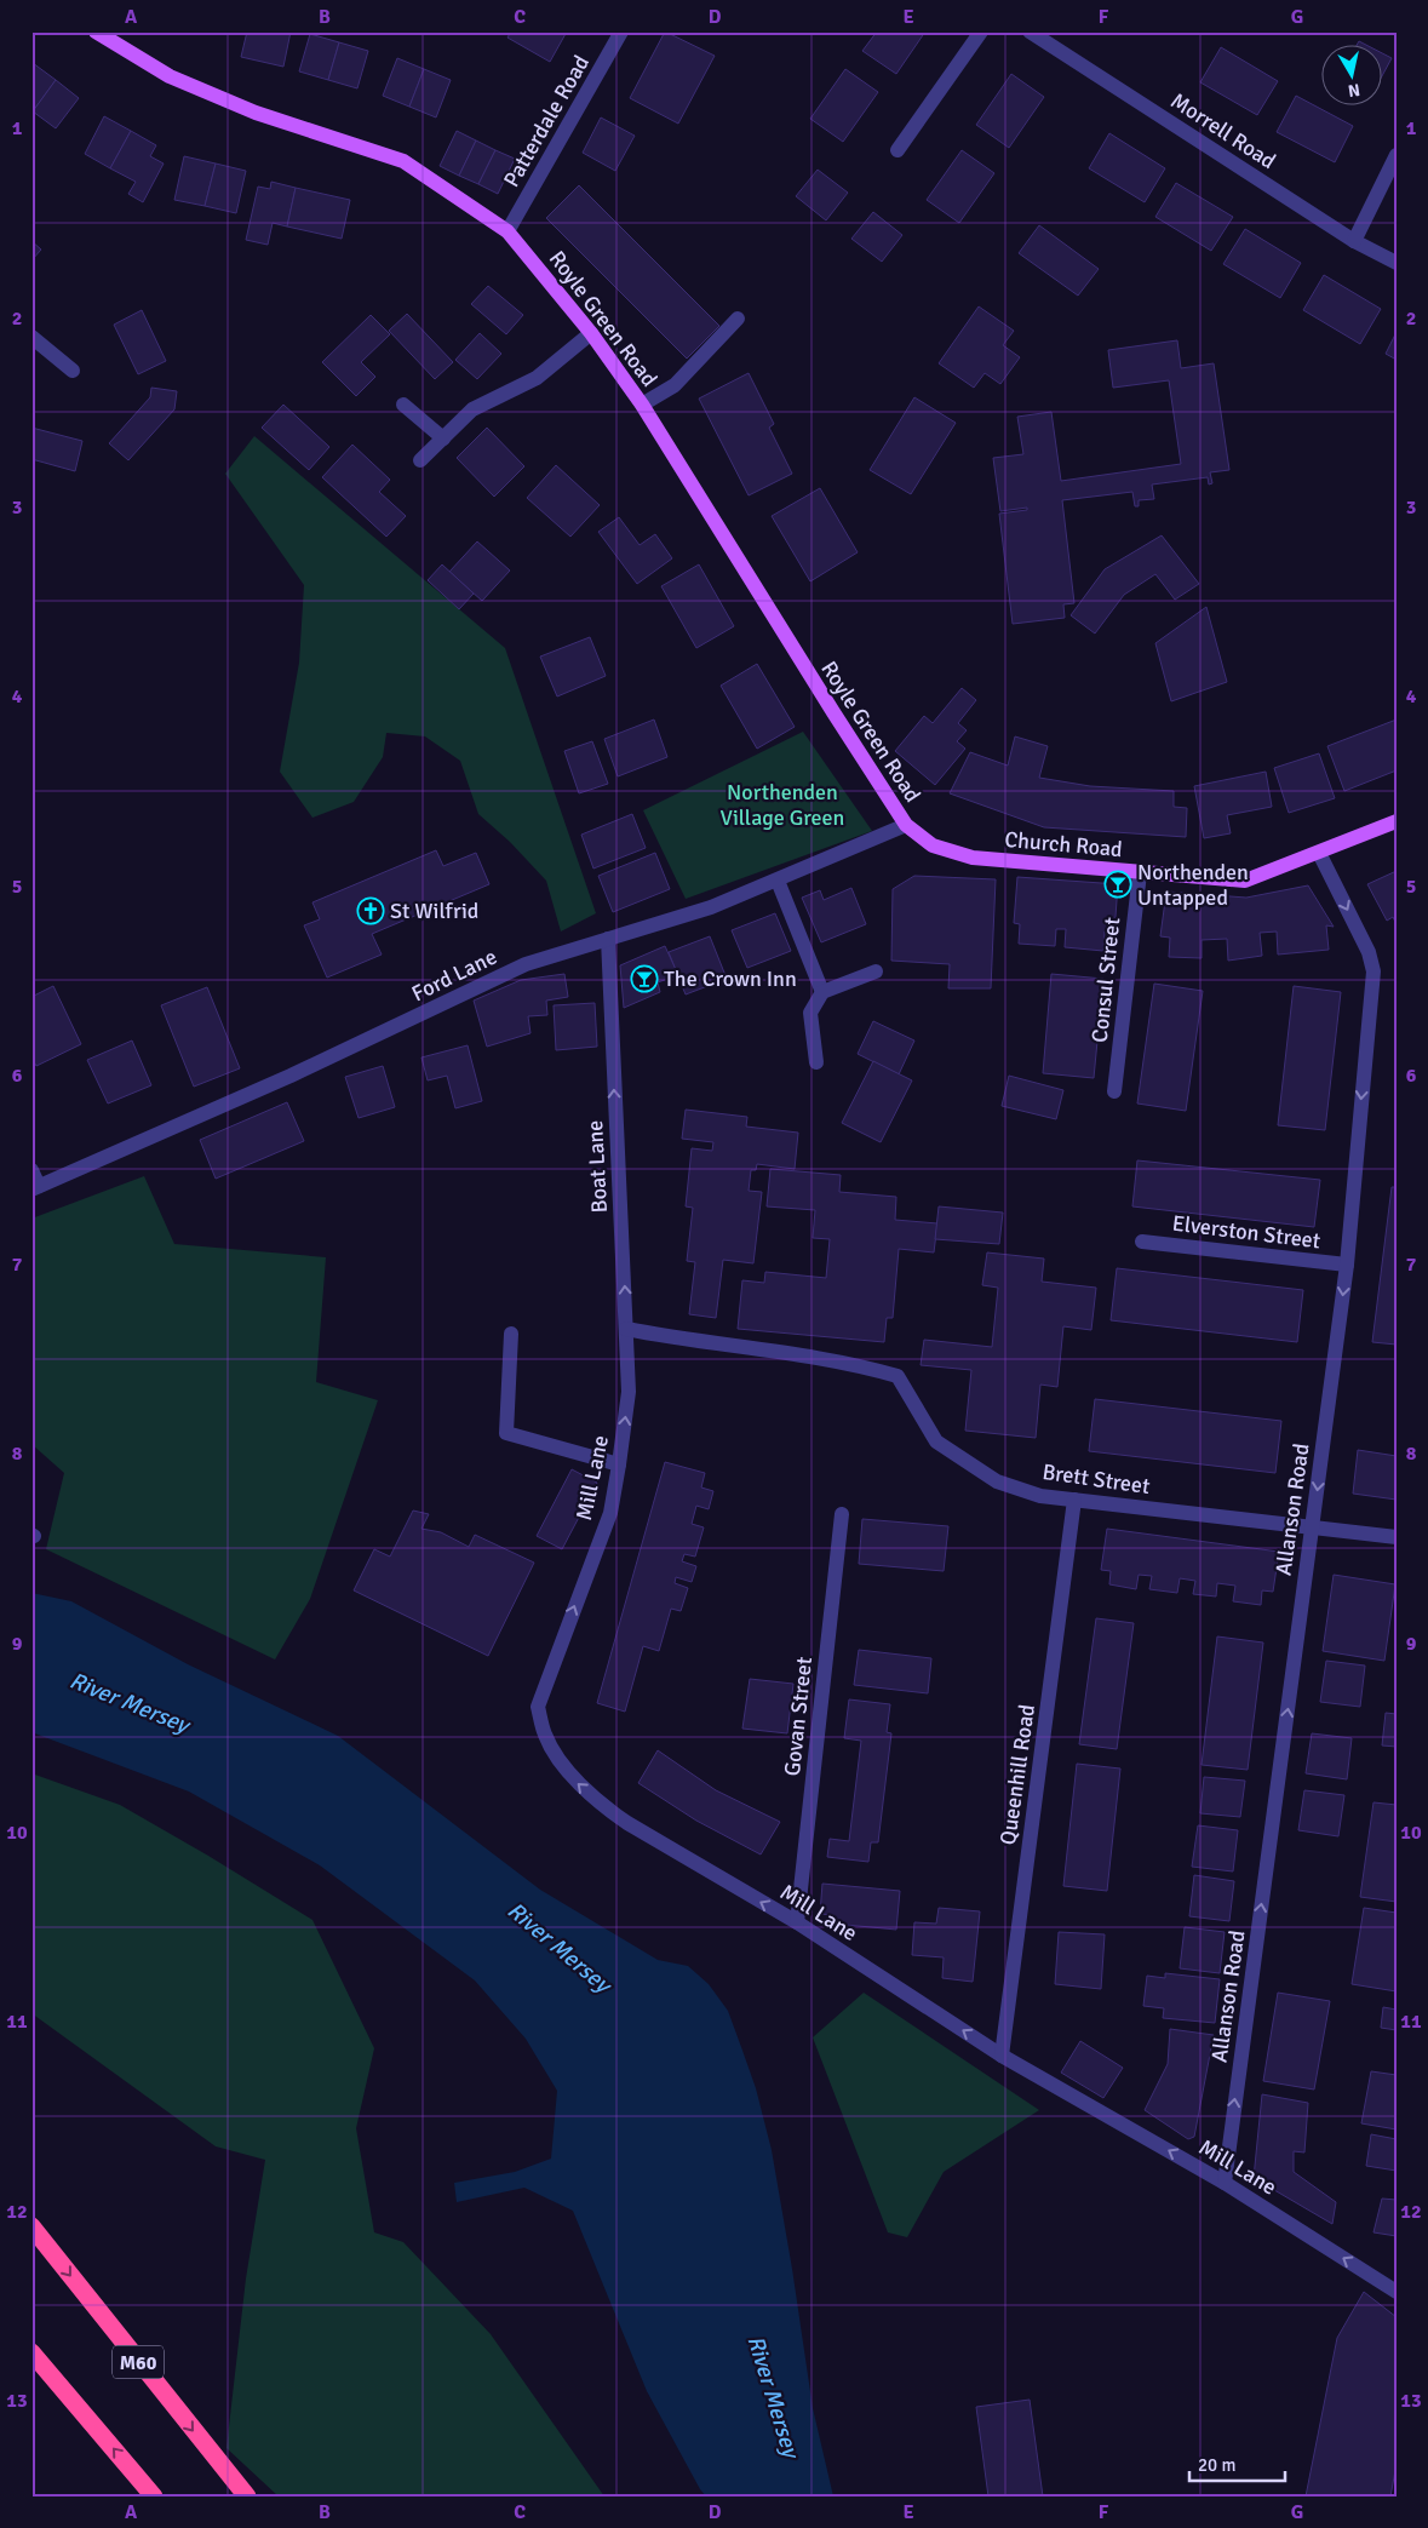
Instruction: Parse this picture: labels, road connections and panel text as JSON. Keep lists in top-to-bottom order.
{
  "streets": {
    "highway": ["M60"],
    "main road": ["Royle Green Road", "Church Road"],
    "street": [
      "Patterdale Road",
      "Morrell Road",
      "Ford Lane",
      "Consul Street",
      "Boat Lane",
      "Elverston Street",
      "Mill Lane",
      "Brett Street",
      "Allanson Road",
      "Govan Street",
      "Queenhill Road"
    ]
  },
  "crossings": [
    ["Patterdale Road", "Royle Green Road"],
    ["Royle Green Road", "Church Road"],
    ["Royle Green Road", "Ford Lane"],
    ["Church Road", "Ford Lane"],
    ["Church Road", "Consul Street"],
    ["Church Road", "Allanson Road"],
    ["Ford Lane", "Boat Lane"],
    ["Boat Lane", "Mill Lane"],
    ["Boat Lane", "Brett Street"],
    ["Elverston Street", "Allanson Road"],
    ["Mill Lane", "Allanson Road"],
    ["Mill Lane", "Govan Street"],
    ["Mill Lane", "Queenhill Road"],
    ["Brett Street", "Allanson Road"],
    ["Brett Street", "Queenhill Road"]
  ],
  "one_way": ["Boat Lane", "Mill Lane"],
  "water": ["River Mersey"],
  "parks": ["Northenden Village Green"],
  "places": {
    "bar": ["Northenden Untapped", "The Crown Inn"],
    "church": ["St Wilfrid"]
  },
  "scale_bar": "20 m",
  "north": "bottom",
  "grid": {
    "columns": [
      "A",
      "B",
      "C",
      "D",
      "E",
      "F",
      "G"
    ],
    "rows": [
      "1",
      "2",
      "3",
      "4",
      "5",
      "6",
      "7",
      "8",
      "9",
      "10",
      "11",
      "12",
      "13"
    ]
  }
}
